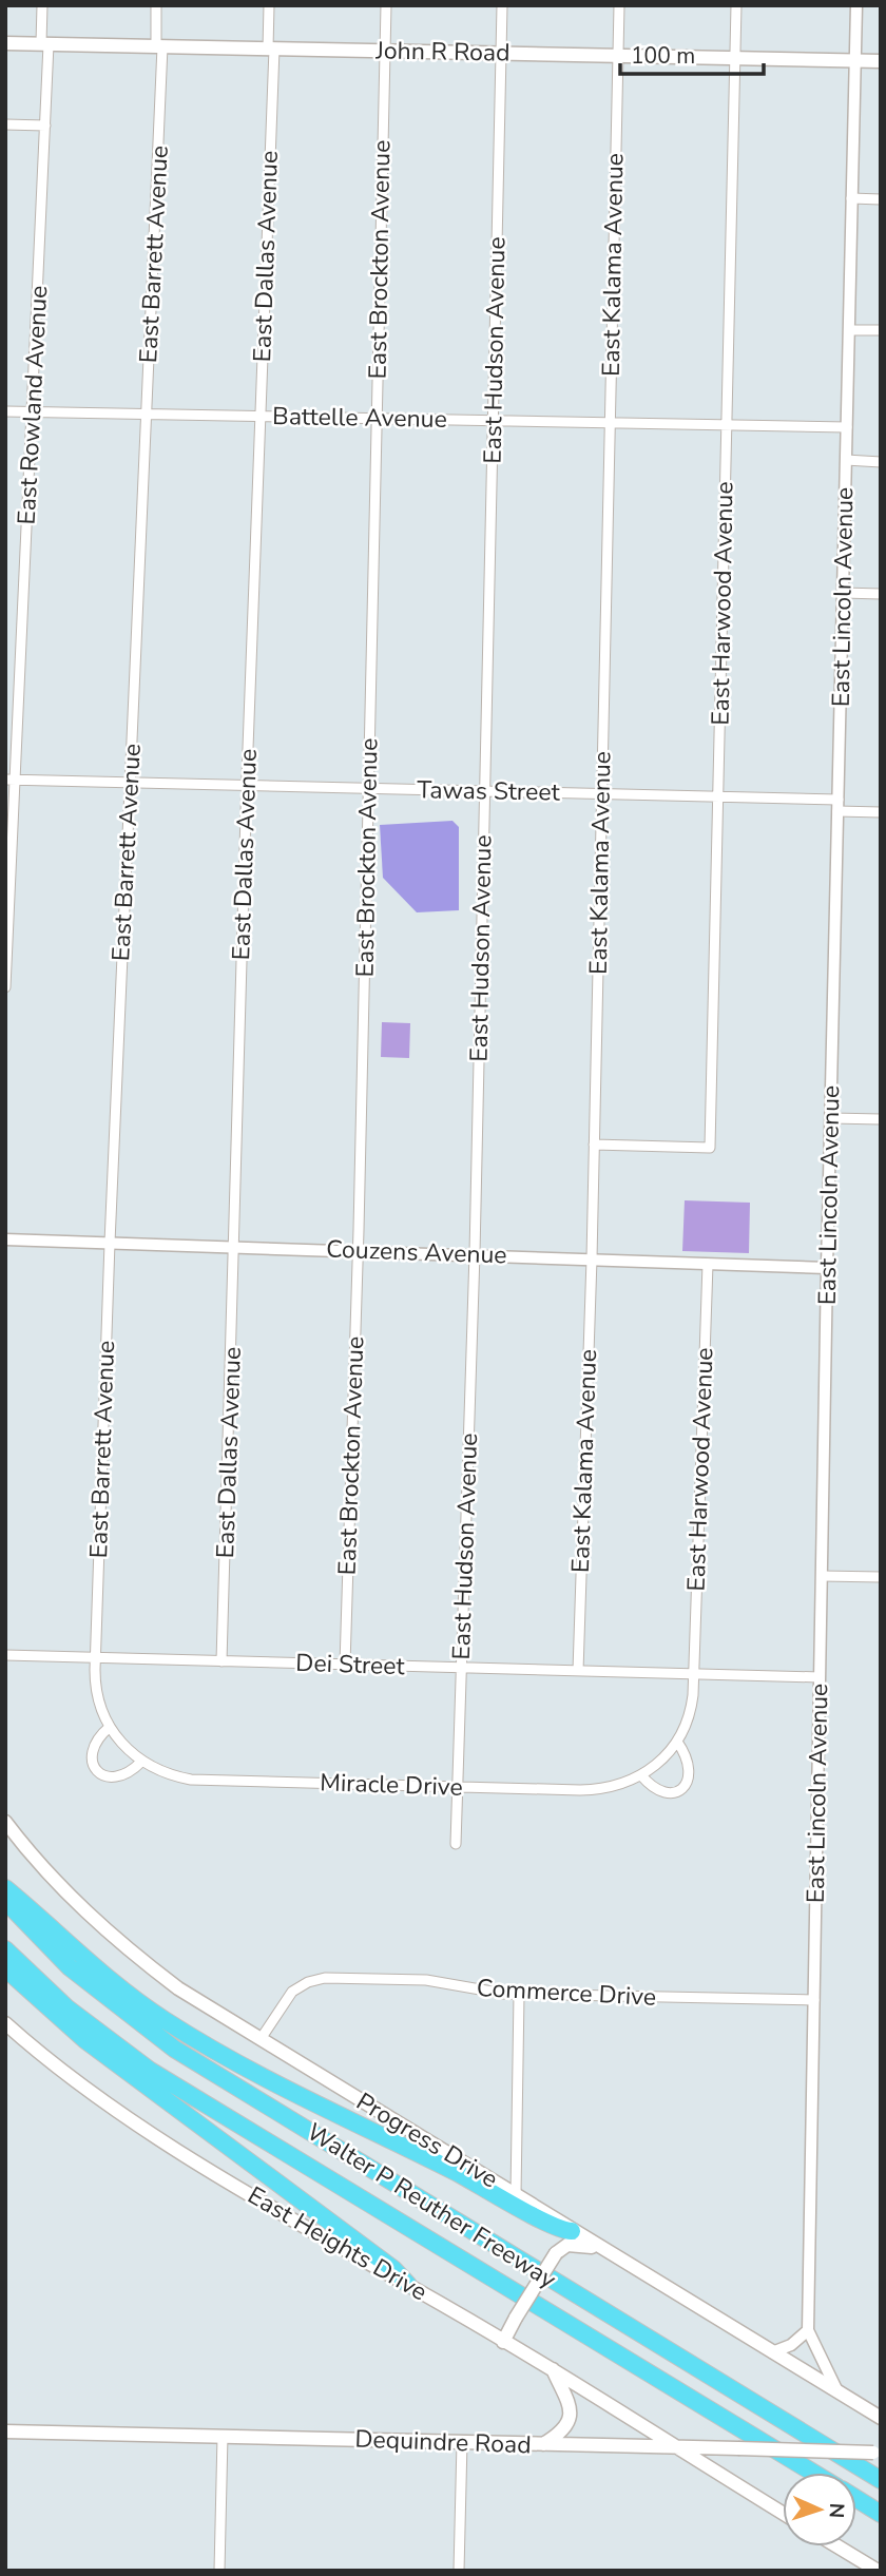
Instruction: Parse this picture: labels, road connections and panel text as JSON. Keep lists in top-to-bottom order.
{
  "streets": {
    "highway": ["Walter P Reuther Freeway"],
    "main road": [
      "John R Road",
      "Progress Drive",
      "East Heights Drive",
      "Dequindre Road"
    ],
    "street": [
      "East Barrett Avenue",
      "East Dallas Avenue",
      "East Brockton Avenue",
      "East Kalama Avenue",
      "East Hudson Avenue",
      "East Rowland Avenue",
      "Battelle Avenue",
      "East Lincoln Avenue",
      "East Harwood Avenue",
      "Tawas Street",
      "Couzens Avenue",
      "Dei Street",
      "Miracle Drive",
      "Commerce Drive"
    ]
  },
  "crossings": [
    ["John R Road", "East Barrett Avenue"],
    ["John R Road", "East Dallas Avenue"],
    ["John R Road", "East Brockton Avenue"],
    ["John R Road", "East Kalama Avenue"],
    ["John R Road", "East Hudson Avenue"],
    ["John R Road", "East Rowland Avenue"],
    ["John R Road", "East Lincoln Avenue"],
    ["John R Road", "East Harwood Avenue"],
    ["East Barrett Avenue", "Battelle Avenue"],
    ["East Barrett Avenue", "Tawas Street"],
    ["East Barrett Avenue", "Couzens Avenue"],
    ["East Barrett Avenue", "Dei Street"],
    ["East Barrett Avenue", "Miracle Drive"],
    ["East Dallas Avenue", "Battelle Avenue"],
    ["East Dallas Avenue", "Tawas Street"],
    ["East Dallas Avenue", "Couzens Avenue"],
    ["East Dallas Avenue", "Dei Street"],
    ["East Brockton Avenue", "Battelle Avenue"],
    ["East Brockton Avenue", "Tawas Street"],
    ["East Brockton Avenue", "Couzens Avenue"],
    ["East Brockton Avenue", "Dei Street"],
    ["East Kalama Avenue", "Battelle Avenue"],
    ["East Kalama Avenue", "East Harwood Avenue"],
    ["East Kalama Avenue", "Tawas Street"],
    ["East Kalama Avenue", "Couzens Avenue"],
    ["East Kalama Avenue", "Dei Street"],
    ["East Hudson Avenue", "Battelle Avenue"],
    ["East Hudson Avenue", "Tawas Street"],
    ["East Hudson Avenue", "Couzens Avenue"],
    ["East Hudson Avenue", "Dei Street"],
    ["East Hudson Avenue", "Miracle Drive"],
    ["East Rowland Avenue", "Battelle Avenue"],
    ["East Rowland Avenue", "Tawas Street"],
    ["Battelle Avenue", "East Lincoln Avenue"],
    ["Battelle Avenue", "East Harwood Avenue"],
    ["East Lincoln Avenue", "Tawas Street"],
    ["East Lincoln Avenue", "Couzens Avenue"],
    ["East Lincoln Avenue", "Dei Street"],
    ["East Lincoln Avenue", "Commerce Drive"],
    ["East Lincoln Avenue", "Progress Drive"],
    ["East Harwood Avenue", "Tawas Street"],
    ["East Harwood Avenue", "Couzens Avenue"],
    ["East Harwood Avenue", "Dei Street"],
    ["East Harwood Avenue", "Miracle Drive"],
    ["Dei Street", "Miracle Drive"],
    ["Commerce Drive", "Progress Drive"],
    ["East Heights Drive", "Dequindre Road"]
  ],
  "scale_bar": "100 m",
  "north": "right"
}
